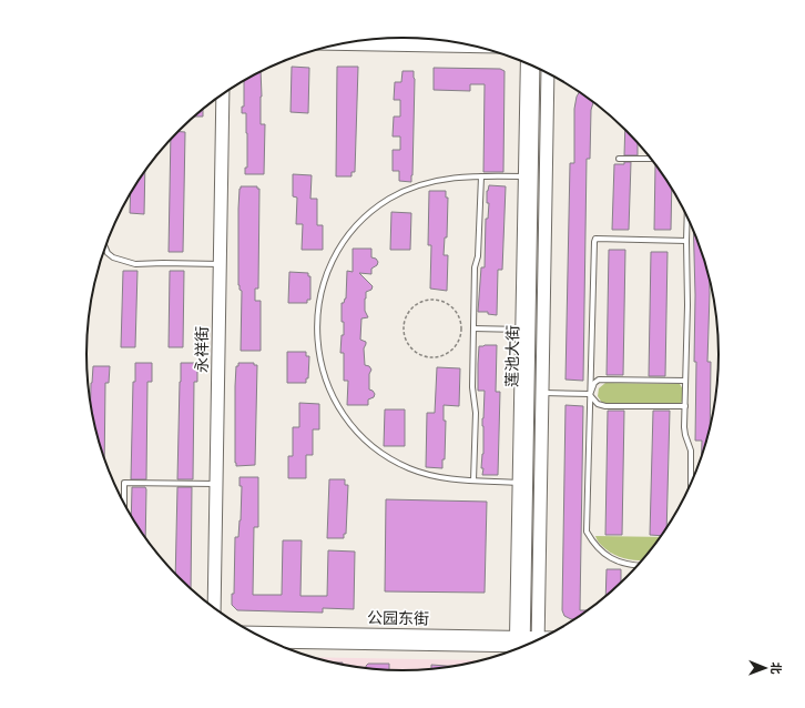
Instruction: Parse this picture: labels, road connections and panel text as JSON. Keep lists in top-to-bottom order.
{
  "streets": {
    "street": ["永祥街", "莲池大街", "公园东街"]
  },
  "crossings": [
    ["莲池大街", "公园东街"]
  ],
  "north": "right"
}
